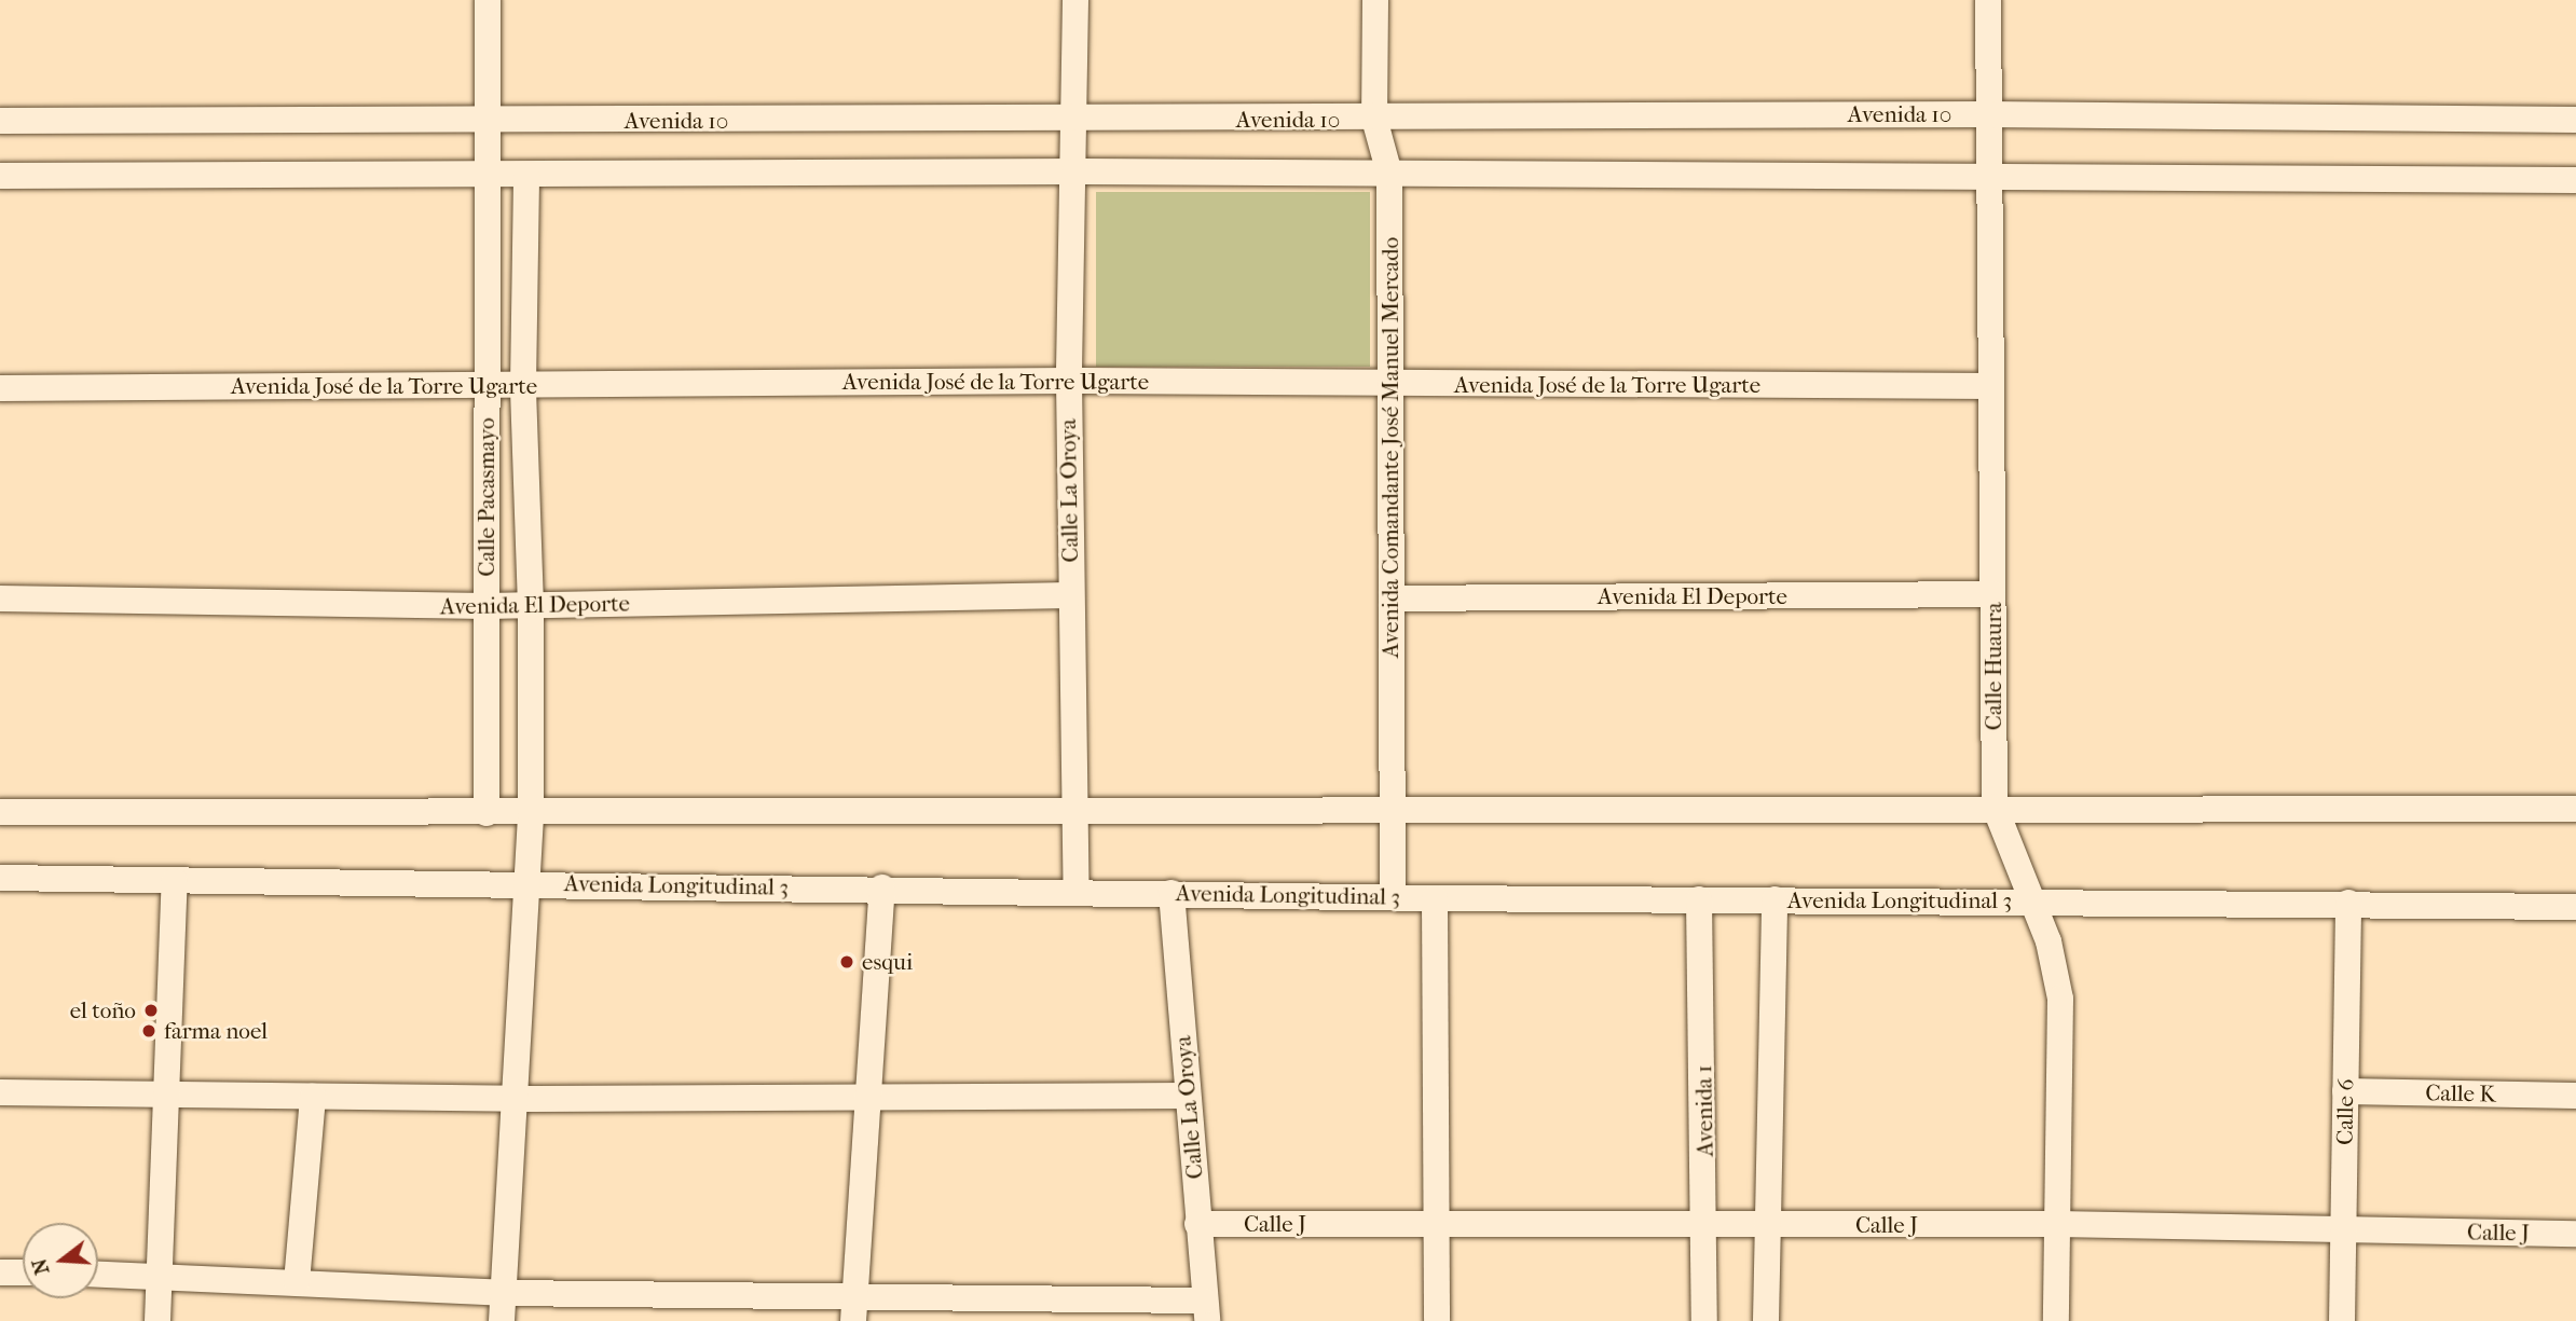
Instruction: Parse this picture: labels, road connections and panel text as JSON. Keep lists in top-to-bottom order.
{
  "streets": {
    "street": [
      "Avenida 10",
      "Avenida José de la Torre Ugarte",
      "Avenida Comandante José Manuel Mercado",
      "Calle La Oroya",
      "Calle Pacasmayo",
      "Avenida El Deporte",
      "Calle Huaura",
      "Avenida Longitudinal 3",
      "Calle K",
      "Avenida 1",
      "Calle 6",
      "Calle J"
    ]
  },
  "crossings": [
    ["Avenida 10", "Avenida Comandante José Manuel Mercado"],
    ["Avenida 10", "Calle La Oroya"],
    ["Avenida 10", "Calle Pacasmayo"],
    ["Avenida 10", "Calle Huaura"],
    ["Avenida José de la Torre Ugarte", "Avenida Comandante José Manuel Mercado"],
    ["Avenida José de la Torre Ugarte", "Calle La Oroya"],
    ["Avenida José de la Torre Ugarte", "Calle Pacasmayo"],
    ["Avenida José de la Torre Ugarte", "Calle Huaura"],
    ["Avenida Comandante José Manuel Mercado", "Avenida El Deporte"],
    ["Avenida Comandante José Manuel Mercado", "Avenida Longitudinal 3"],
    ["Calle La Oroya", "Avenida El Deporte"],
    ["Calle La Oroya", "Avenida Longitudinal 3"],
    ["Calle La Oroya", "Calle J"],
    ["Calle Pacasmayo", "Avenida El Deporte"],
    ["Avenida El Deporte", "Calle Huaura"],
    ["Calle Huaura", "Avenida Longitudinal 3"],
    ["Calle Huaura", "Calle J"],
    ["Avenida Longitudinal 3", "Avenida 1"],
    ["Avenida Longitudinal 3", "Calle 6"],
    ["Calle K", "Calle 6"],
    ["Avenida 1", "Calle J"],
    ["Calle 6", "Calle J"]
  ],
  "places": ["esqui", "el toño", "farma noel"],
  "north": "left"
}
